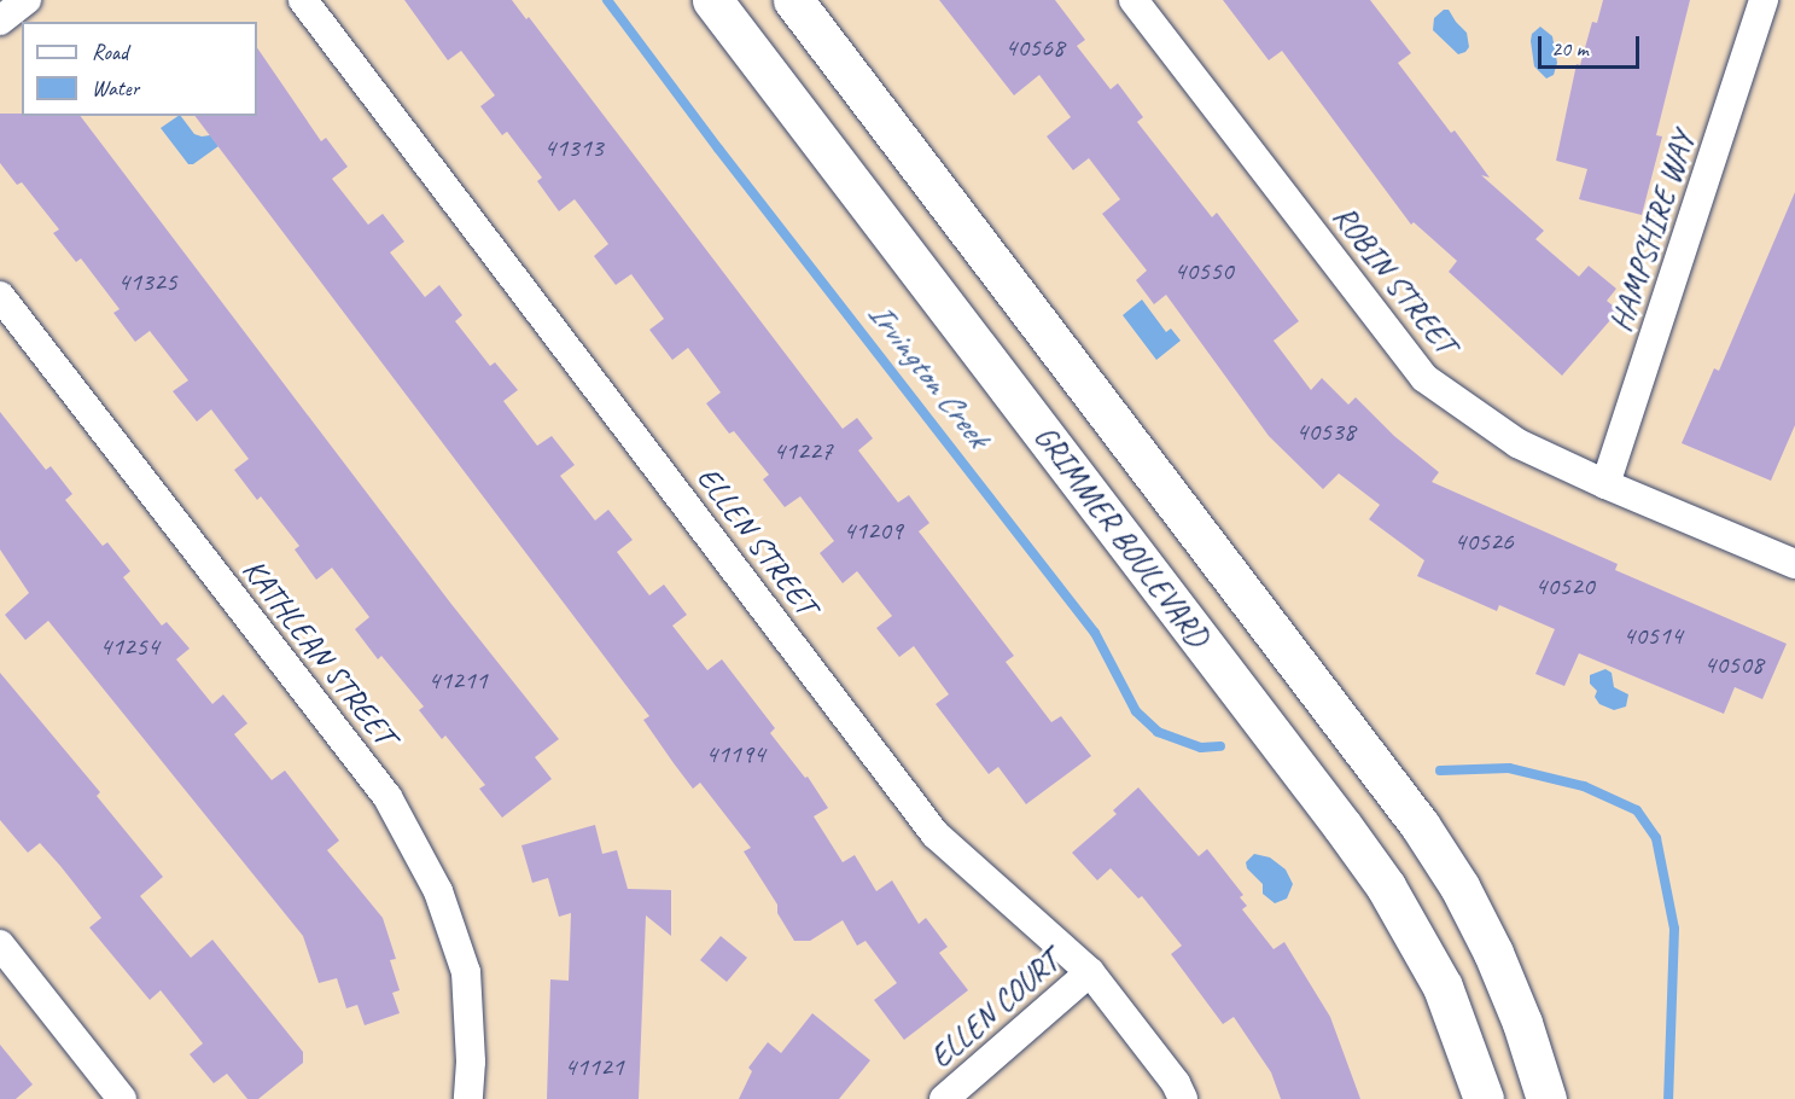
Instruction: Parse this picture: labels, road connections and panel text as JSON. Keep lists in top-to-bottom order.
{
  "streets": {
    "main road": ["GRIMMER BOULEVARD"],
    "street": [
      "HAMPSHIRE WAY",
      "ROBIN STREET",
      "ELLEN STREET",
      "KATHLEAN STREET",
      "ELLEN COURT"
    ]
  },
  "crossings": [
    ["HAMPSHIRE WAY", "ROBIN STREET"],
    ["ELLEN STREET", "ELLEN COURT"]
  ],
  "water": ["Irvington Creek"],
  "house_numbers": [
    "40568",
    "41313",
    "40550",
    "41325",
    "40538",
    "41227",
    "41209",
    "40526",
    "40520",
    "40514",
    "41254",
    "40508",
    "41211",
    "41194",
    "41121"
  ],
  "legend": ["Road", "Water"],
  "scale_bar": "20 m"
}
